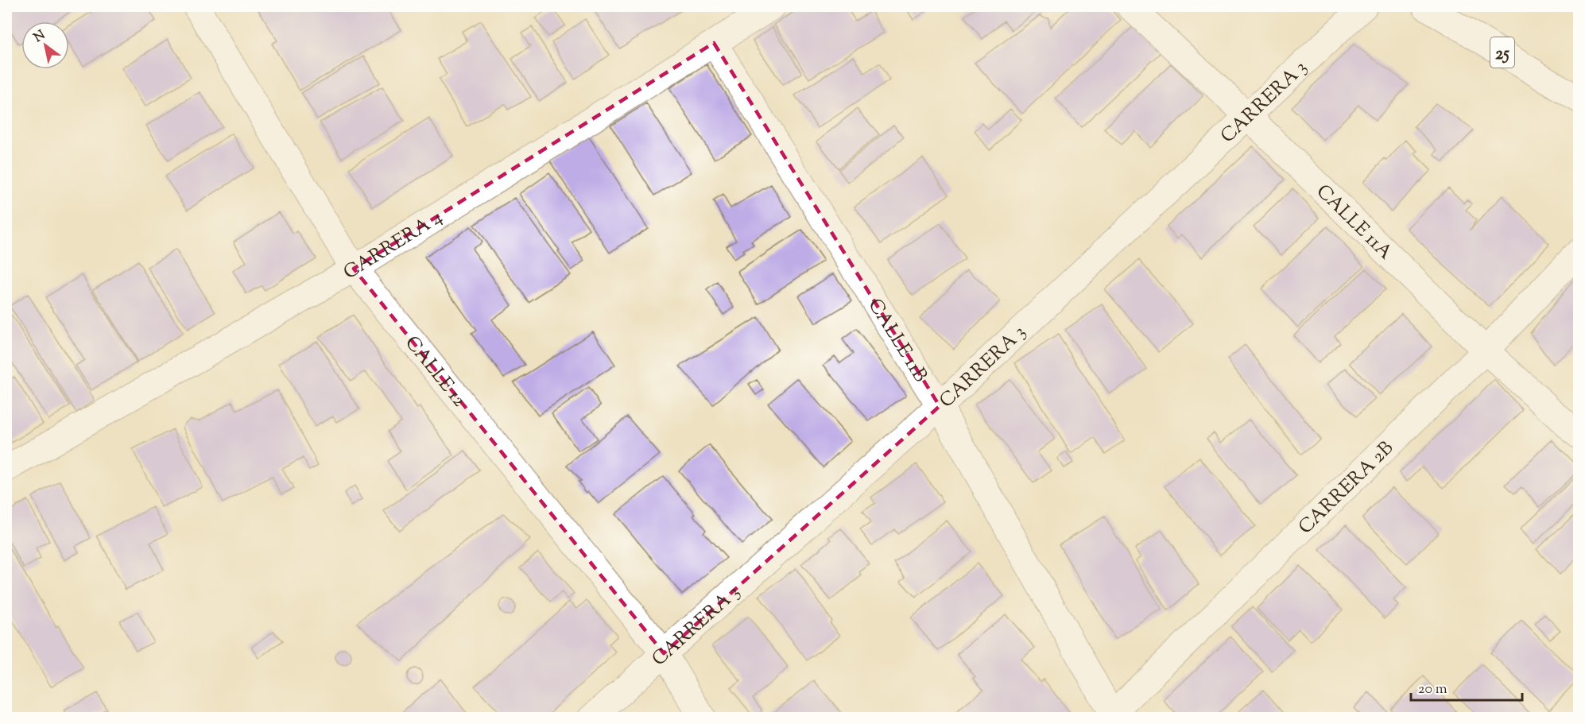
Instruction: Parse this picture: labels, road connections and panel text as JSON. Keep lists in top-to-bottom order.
{
  "streets": {
    "street": [
      "25",
      "CARRERA 3",
      "CALLE 11A",
      "CARRERA 4",
      "CALLE 11B",
      "CALLE 12",
      "CARRERA 2B"
    ]
  },
  "crossings": [
    ["CARRERA 3", "CALLE 11A"],
    ["CARRERA 3", "CALLE 11B"],
    ["CARRERA 3", "CALLE 12"],
    ["CALLE 11A", "CARRERA 2B"],
    ["CARRERA 4", "CALLE 11B"],
    ["CARRERA 4", "CALLE 12"],
    ["CALLE 11B", "CARRERA 2B"]
  ],
  "scale_bar": "20 m",
  "north": "top left"
}
